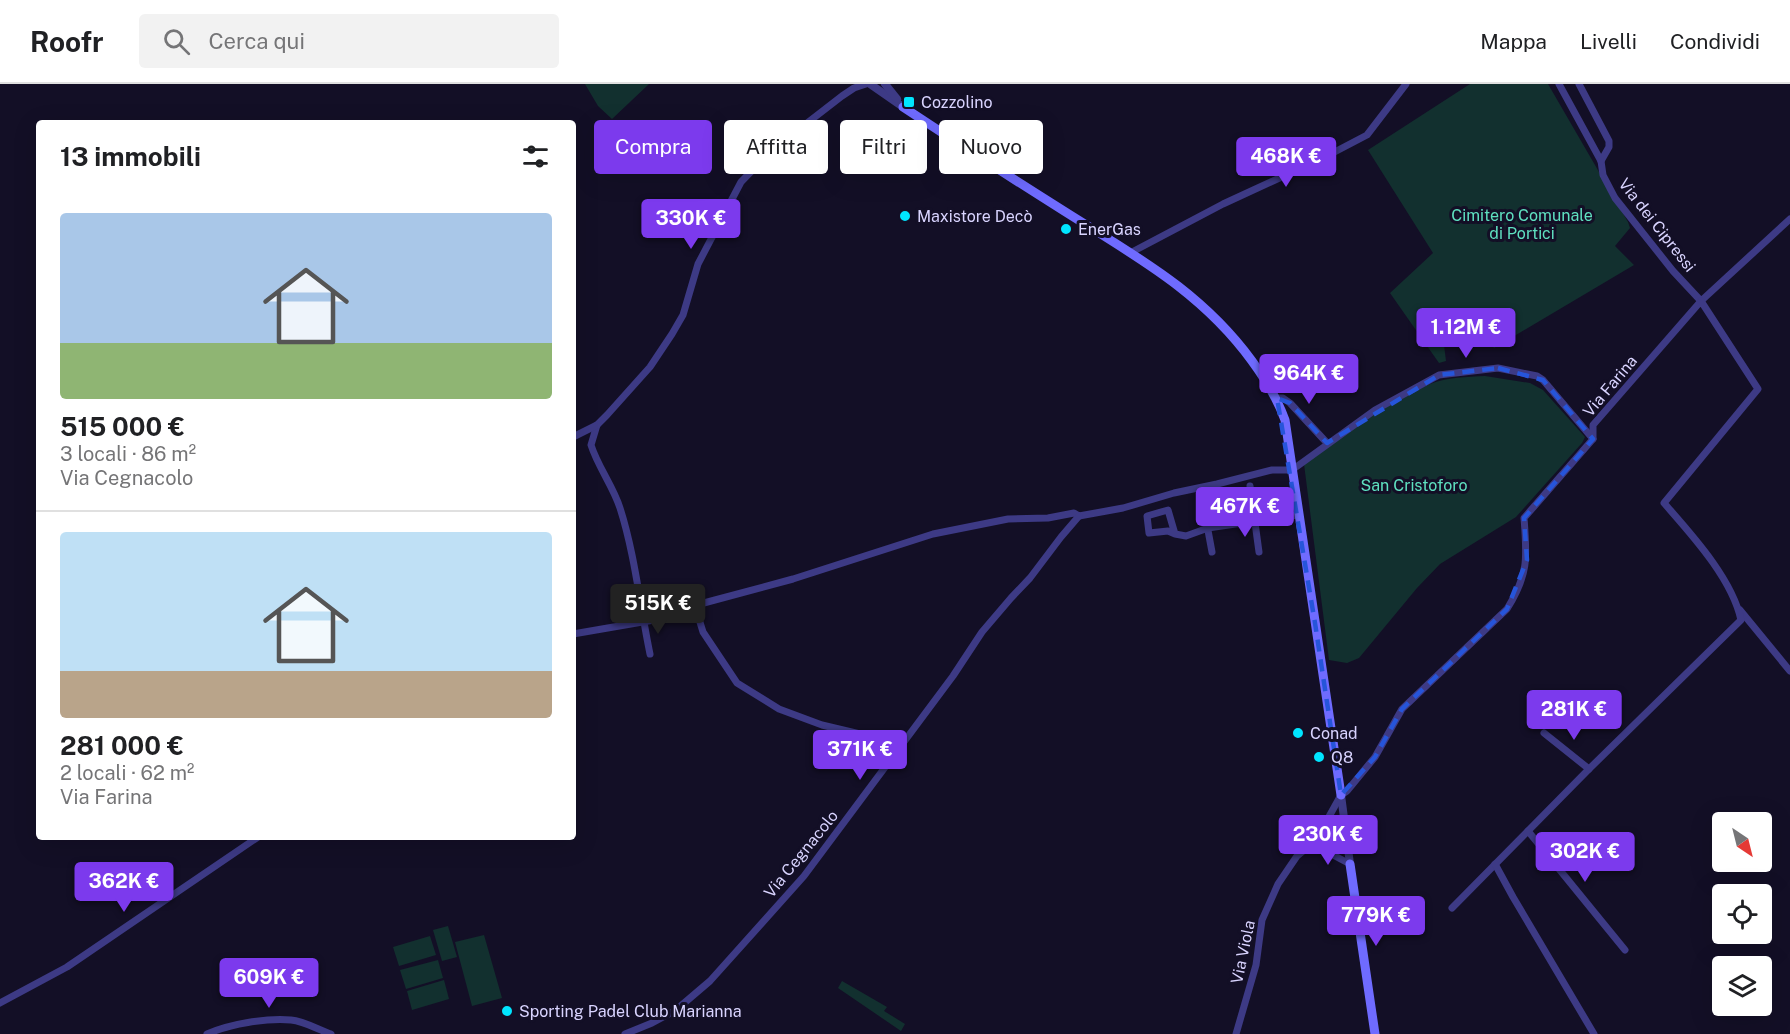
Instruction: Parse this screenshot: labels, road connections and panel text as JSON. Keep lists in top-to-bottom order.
{
  "streets": {
    "street": [
      "Via dei Cipressi",
      "Via Farina",
      "Via Cegnacolo",
      "Via Viola"
    ]
  },
  "crossings": [
    ["Via dei Cipressi", "Via Farina"]
  ],
  "parks": ["Cimitero Comunale di Portici", "San Cristoforo"],
  "places": {
    "transit": ["Cozzolino"],
    "other": [
      "Maxistore Decò",
      "EnerGas",
      "Conad",
      "Q8",
      "Sporting Padel Club Marianna"
    ]
  },
  "north": "bottom right",
  "page": {
    "header": "Roofr",
    "search": "Cerca qui",
    "nav": ["Mappa", "Livelli", "Condividi"],
    "chip": [
      "Compra",
      "Affitta",
      "Filtri",
      "Nuovo"
    ],
    "heading": "13 immobili",
    "price": [
      "468K €",
      "330K €",
      "1.12M €",
      "964K €",
      "467K €",
      "515K €",
      "281K €",
      "371K €",
      "230K €",
      "302K €",
      "362K €",
      "779K €",
      "609K €"
    ],
    "list": [
      {
        "name": "515 000 €",
        "note": "3 locali · 86 m² · Via Cegnacolo"
      },
      {
        "name": "281 000 €",
        "note": "2 locali · 62 m² · Via Farina"
      }
    ]
  }
}
